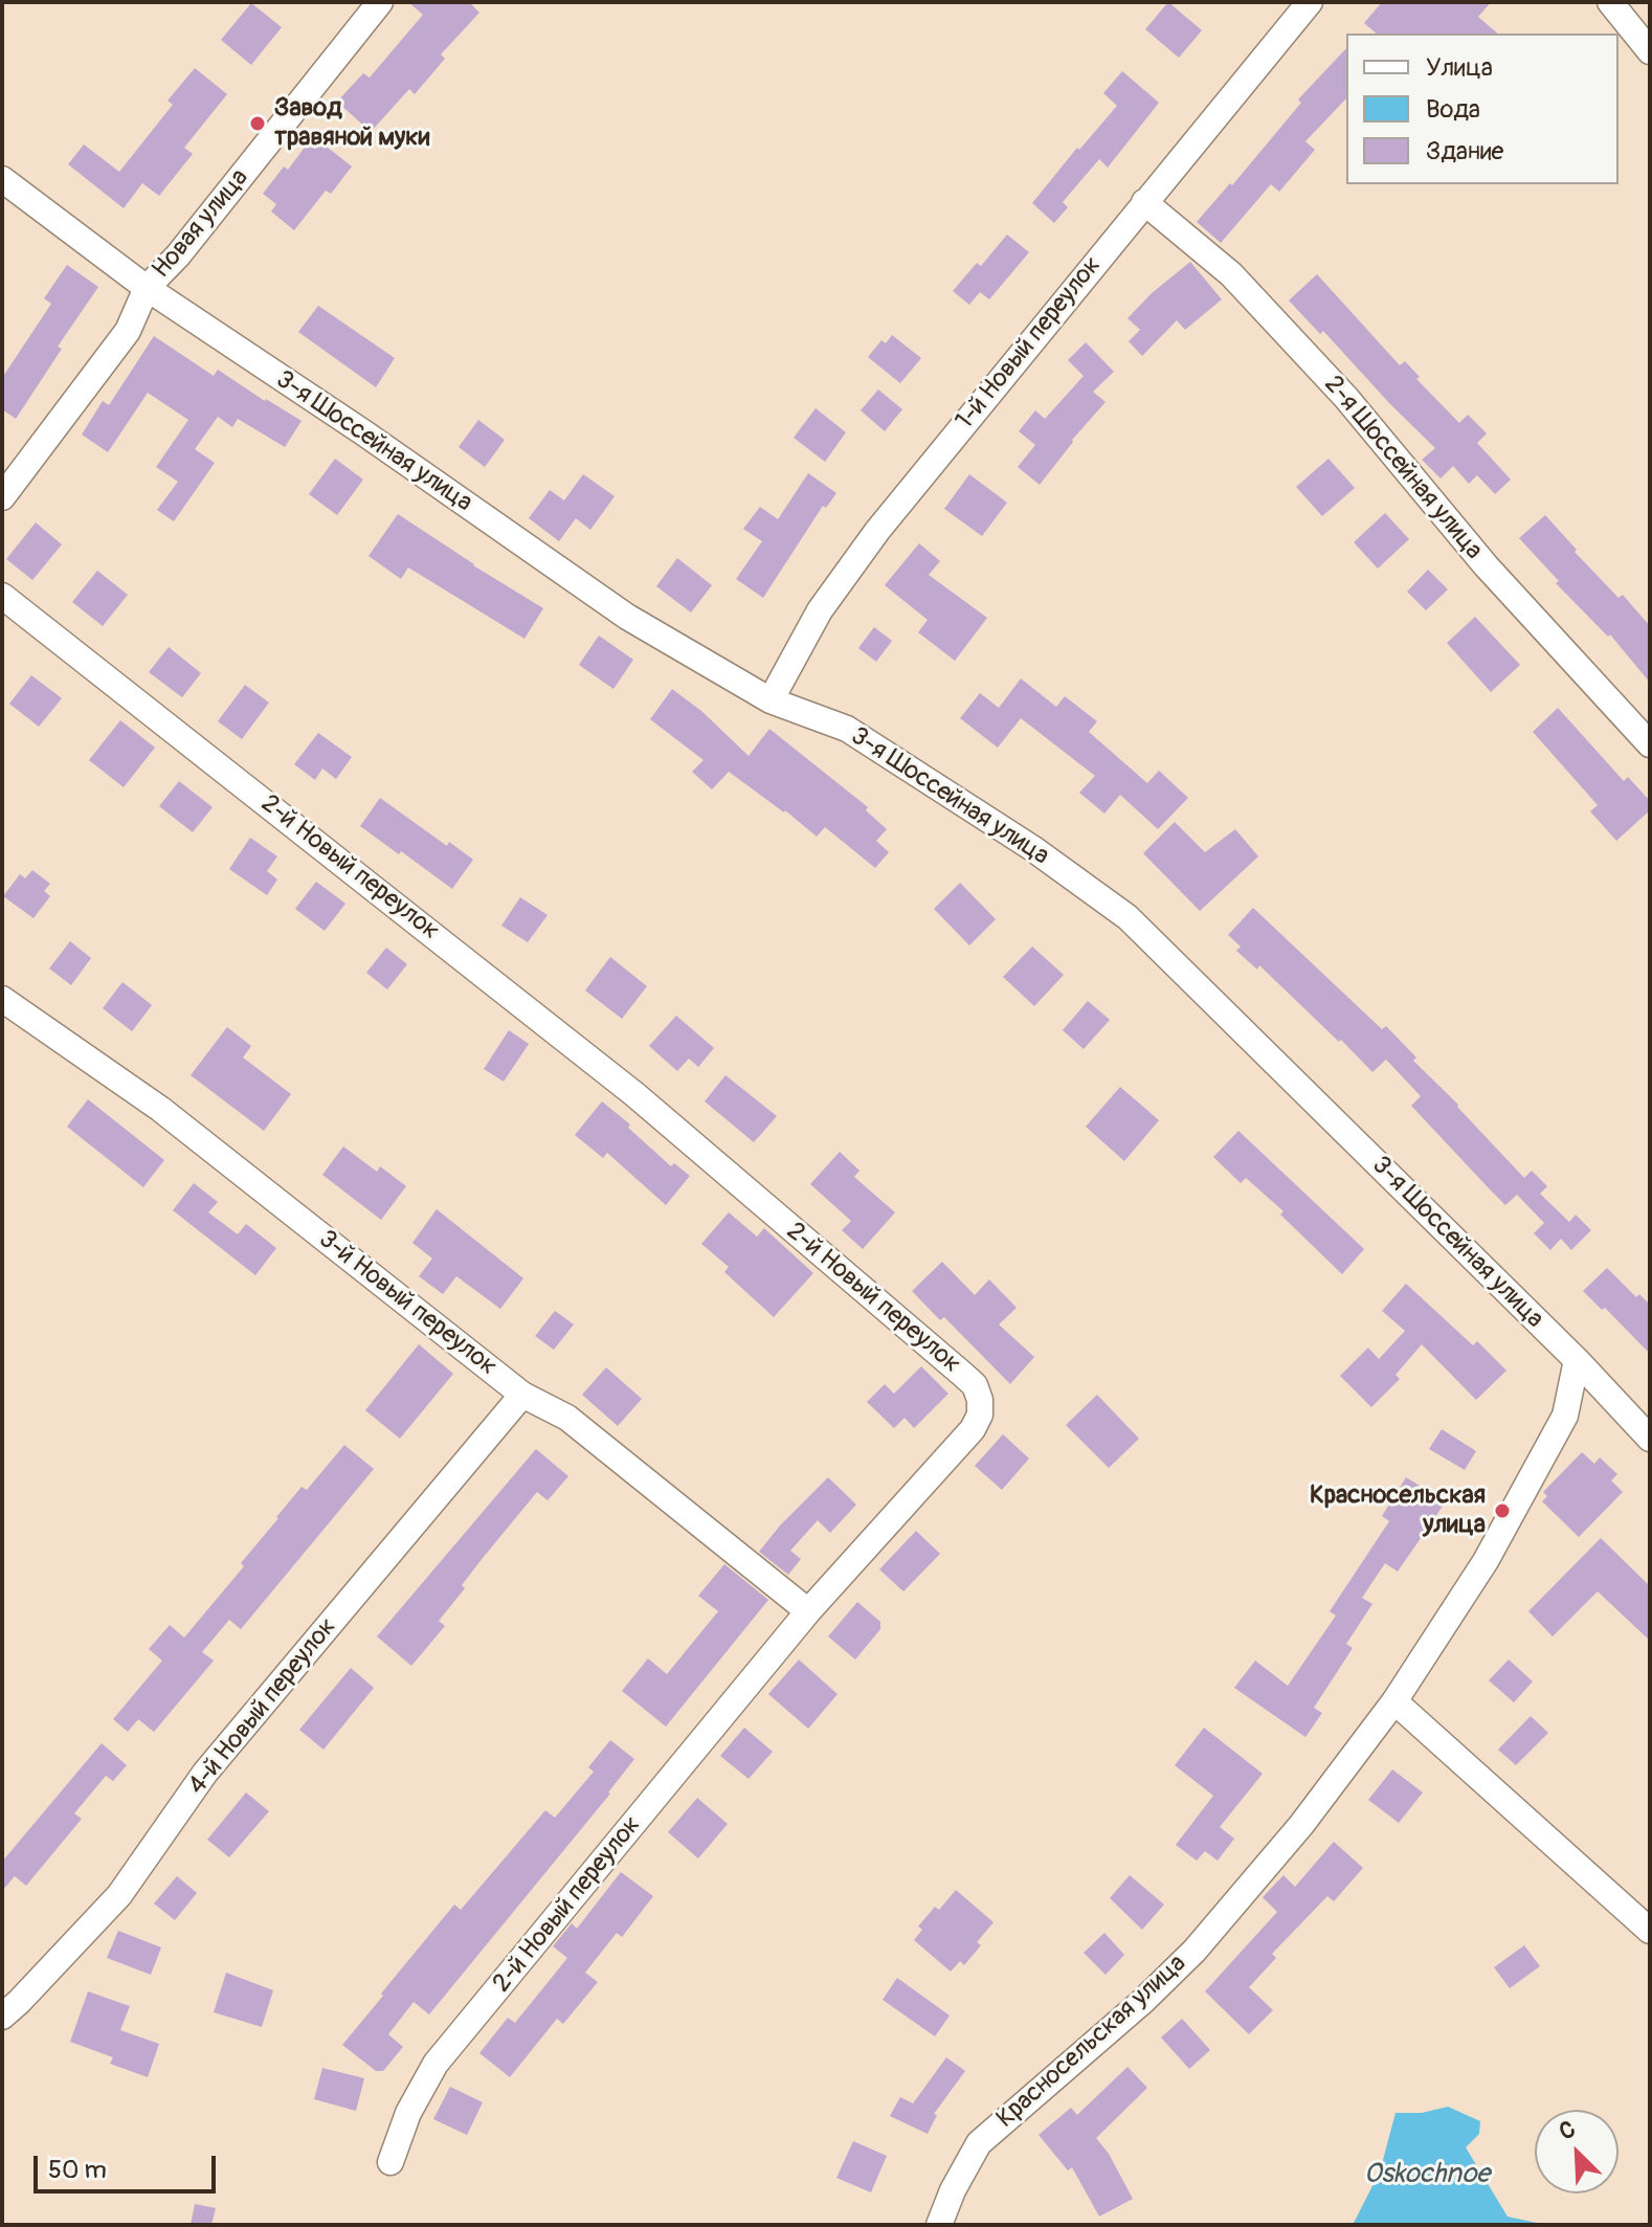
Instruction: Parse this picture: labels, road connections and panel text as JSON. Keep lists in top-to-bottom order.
{
  "streets": {
    "street": [
      "Новая улица",
      "1-й Новый переулок",
      "3-я Шоссейная улица",
      "2-я Шоссейная улица",
      "2-й Новый переулок",
      "3-й Новый переулок",
      "4-й Новый переулок",
      "Красносельская улица"
    ]
  },
  "crossings": [
    ["Новая улица", "3-я Шоссейная улица"],
    ["1-й Новый переулок", "3-я Шоссейная улица"],
    ["1-й Новый переулок", "2-я Шоссейная улица"],
    ["3-я Шоссейная улица", "Красносельская улица"],
    ["2-й Новый переулок", "3-й Новый переулок"],
    ["3-й Новый переулок", "4-й Новый переулок"]
  ],
  "water": ["Oskochnoe"],
  "places": ["Завод травяной муки", "Красносельская улица"],
  "legend": ["Улица", "Вода", "Здание"],
  "scale_bar": "50 m",
  "north": "top left"
}
